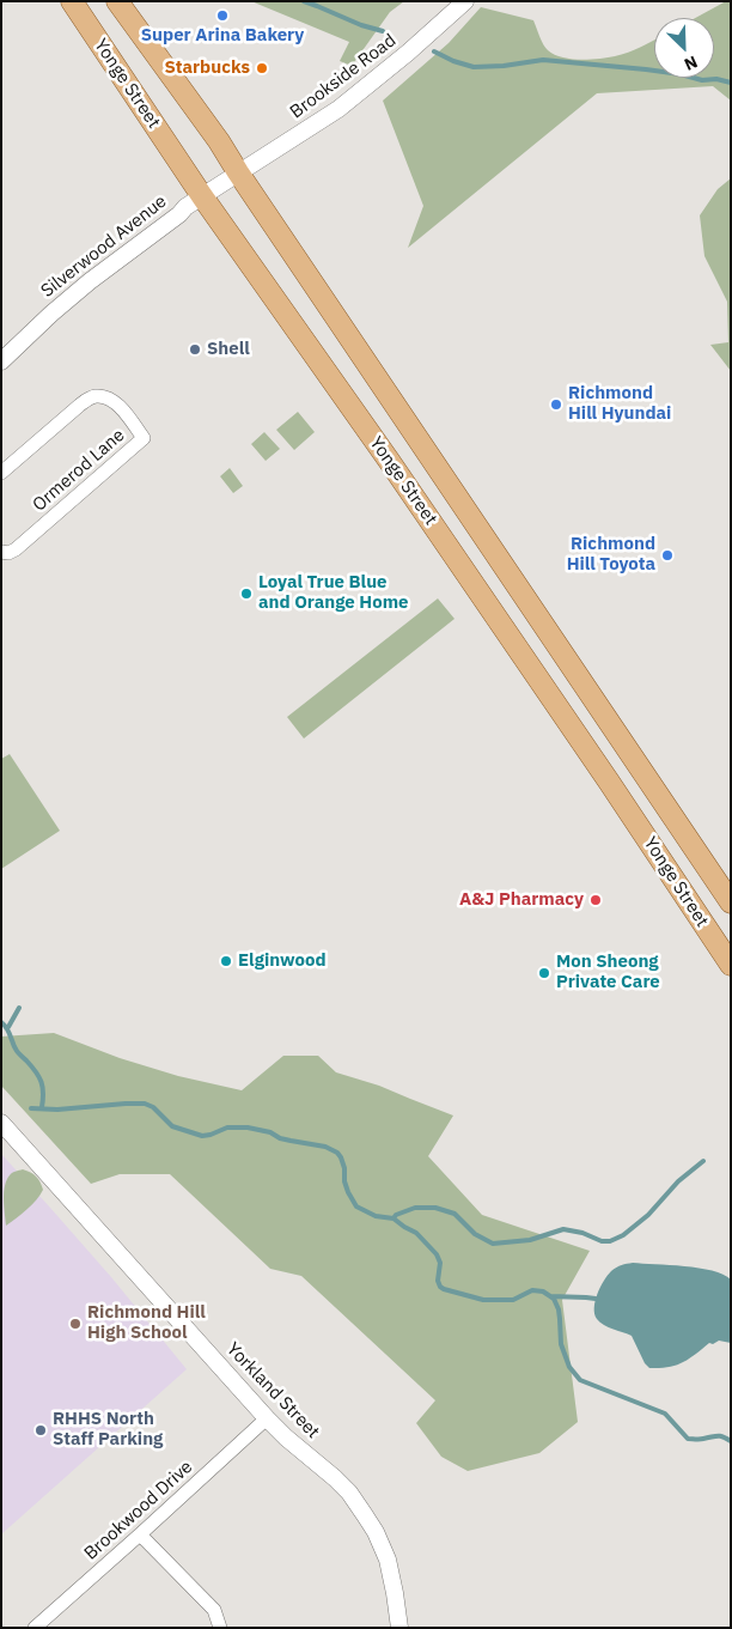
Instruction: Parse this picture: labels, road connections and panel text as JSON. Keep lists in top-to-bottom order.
{
  "streets": {
    "main road": ["Yonge Street"],
    "street": [
      "Brookside Road",
      "Silverwood Avenue",
      "Ormerod Lane",
      "Yorkland Street",
      "Brookwood Drive"
    ]
  },
  "crossings": [
    ["Brookside Road", "Yonge Street"],
    ["Brookside Road", "Silverwood Avenue"],
    ["Yonge Street", "Silverwood Avenue"],
    ["Yorkland Street", "Brookwood Drive"]
  ],
  "places": [
    "Super Arina Bakery",
    "Starbucks",
    "Shell",
    "Richmond Hill Hyundai",
    "Richmond Hill Toyota",
    "Loyal True Blue and Orange Home",
    "A&J Pharmacy",
    "Elginwood",
    "Mon Sheong Private Care",
    "Richmond Hill High School",
    "RHHS North Staff Parking"
  ],
  "north": "bottom right"
}
